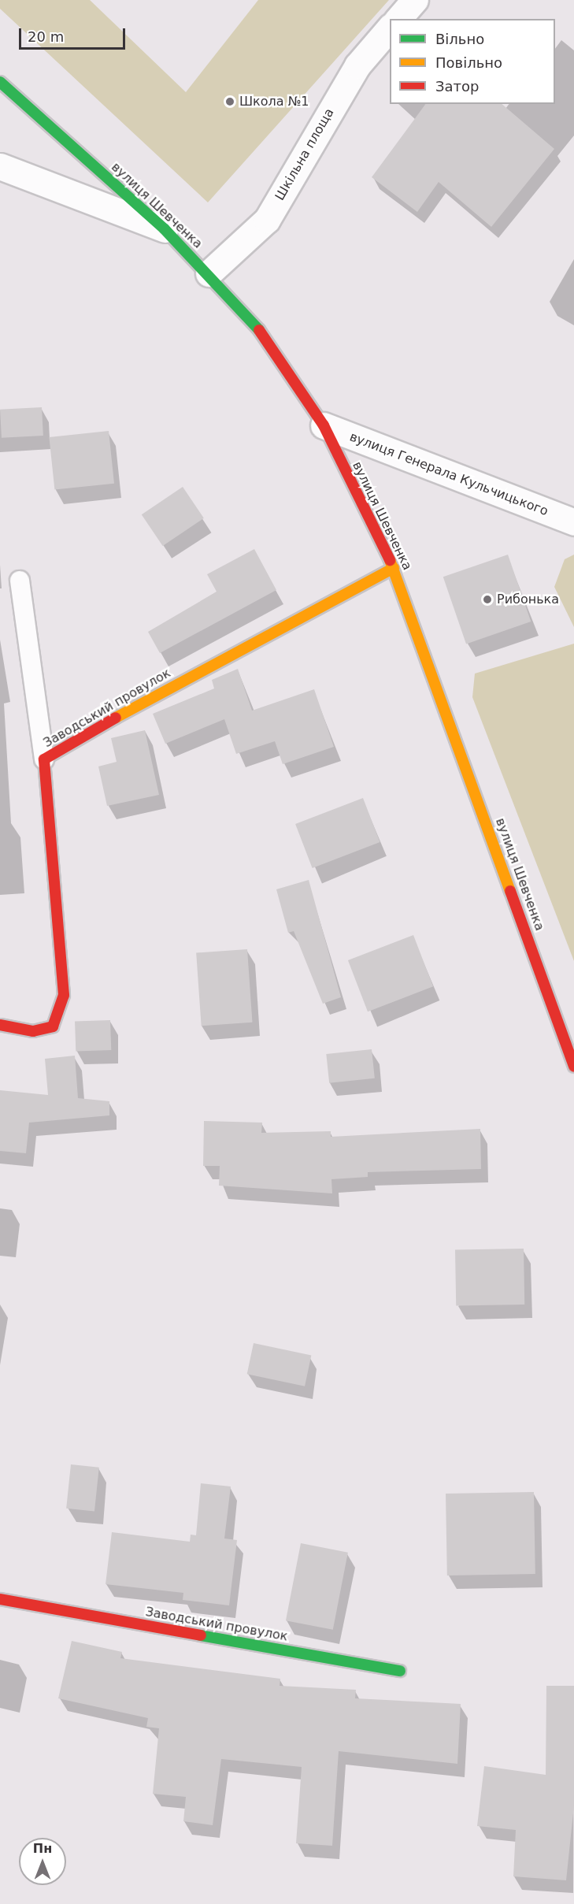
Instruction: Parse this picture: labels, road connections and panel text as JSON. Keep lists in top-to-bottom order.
{
  "streets": {
    "street": [
      "Шкільна площа",
      "вулиця Шевченка",
      "вулиця Генерала Кульчицького",
      "Заводський провулок"
    ]
  },
  "crossings": [
    ["Шкільна площа", "вулиця Шевченка"],
    ["вулиця Шевченка", "вулиця Генерала Кульчицького"],
    ["вулиця Шевченка", "Заводський провулок"]
  ],
  "places": ["Школа №1", "Рибонька"],
  "legend": ["Вільно", "Повільно", "Затор"],
  "scale_bar": "20 m",
  "north": "top"
}
